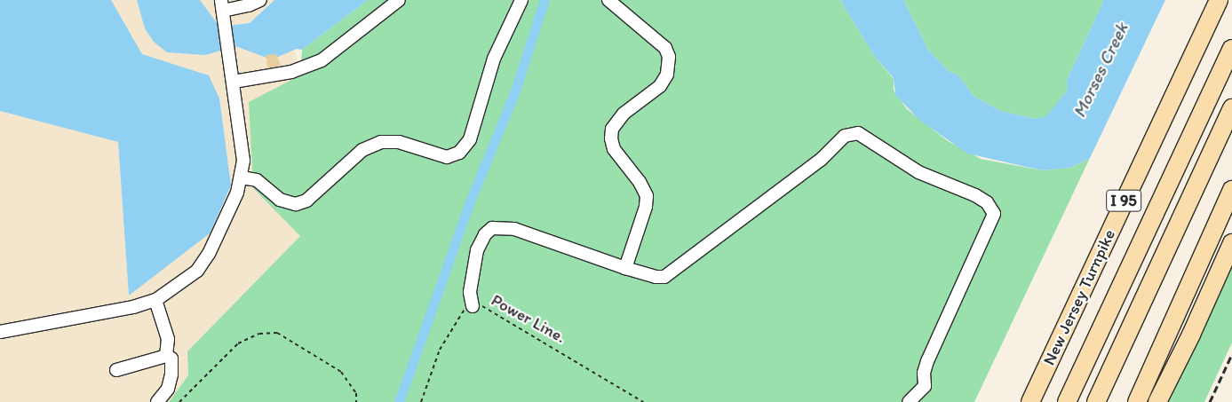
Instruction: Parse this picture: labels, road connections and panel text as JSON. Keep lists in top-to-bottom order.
{
  "streets": {
    "highway": ["I 95", "New Jersey Turnpike"],
    "path": ["Power Line."]
  },
  "water": ["Morses Creek"]
}
